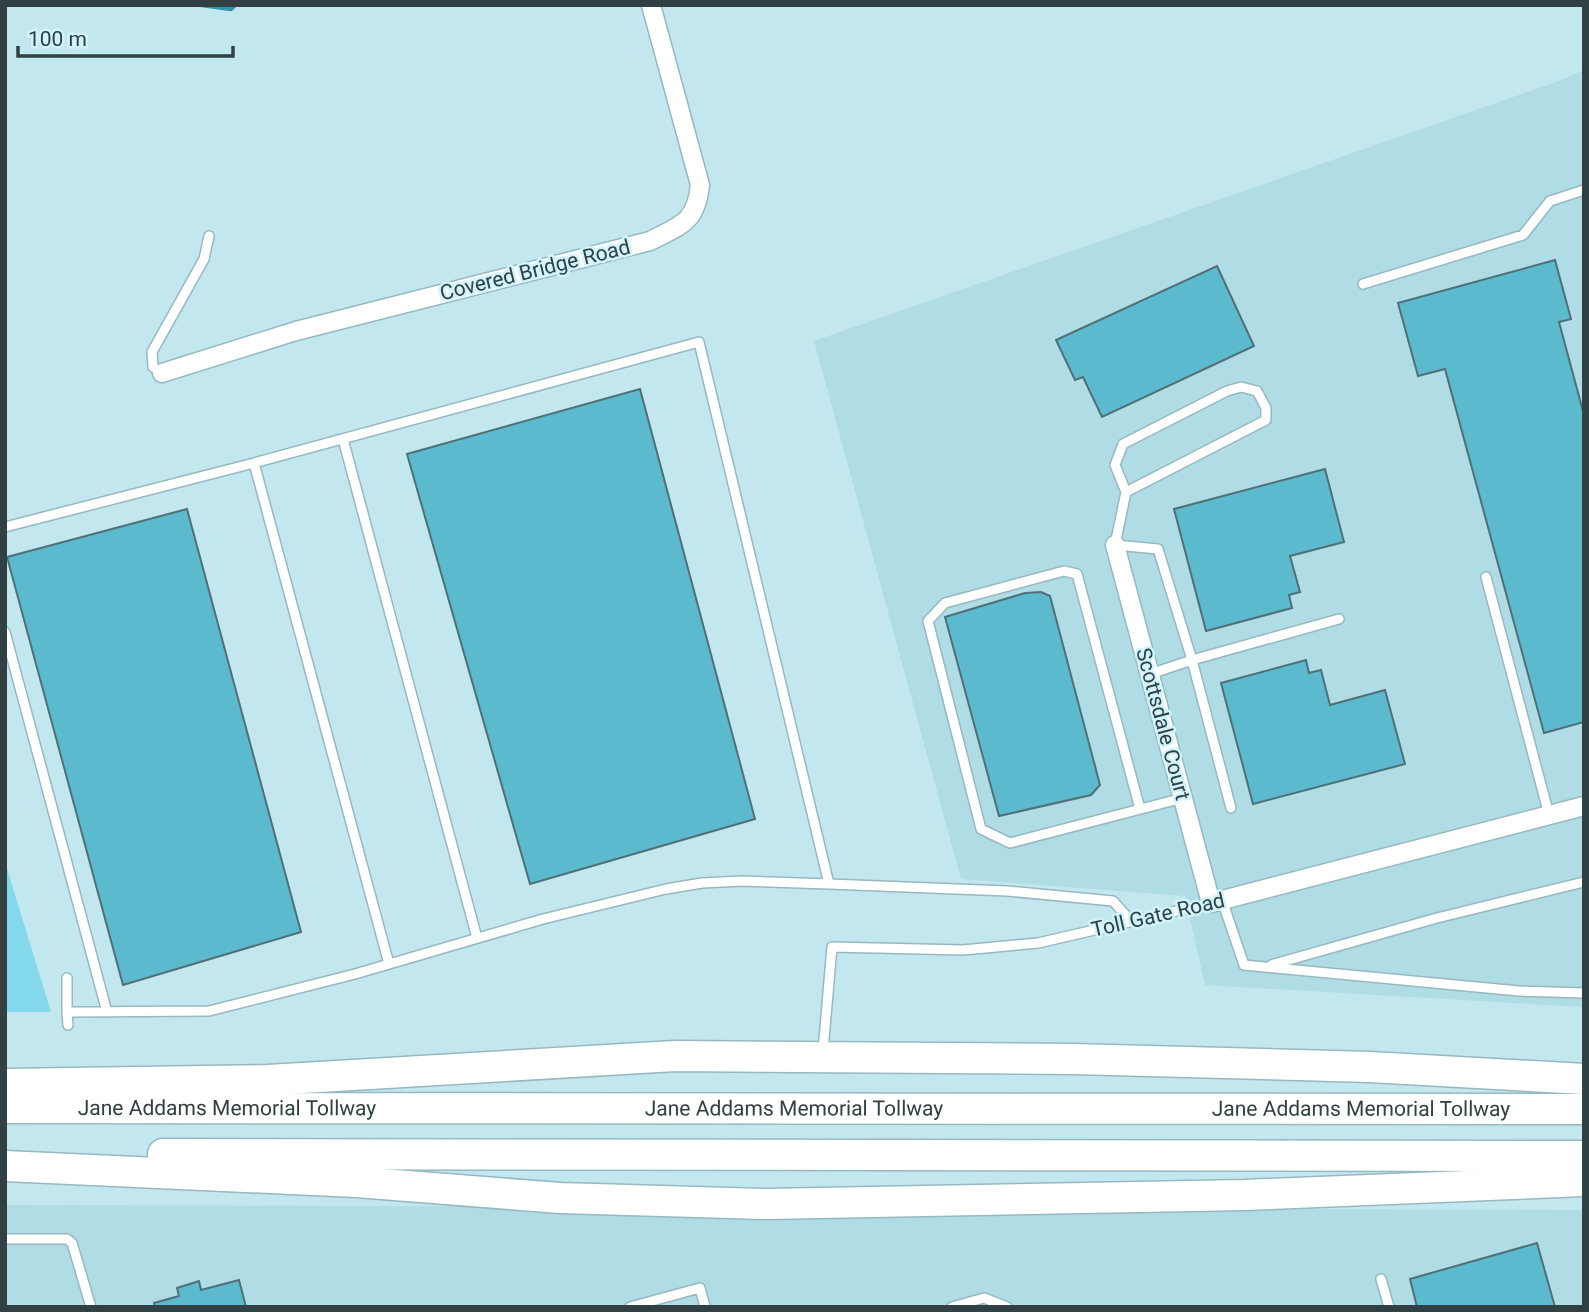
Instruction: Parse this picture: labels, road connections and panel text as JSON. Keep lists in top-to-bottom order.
{
  "streets": {
    "highway": ["Jane Addams Memorial Tollway"],
    "street": ["Covered Bridge Road", "Scottsdale Court", "Toll Gate Road"]
  },
  "crossings": [
    ["Scottsdale Court", "Toll Gate Road"]
  ],
  "scale_bar": "100 m"
}
